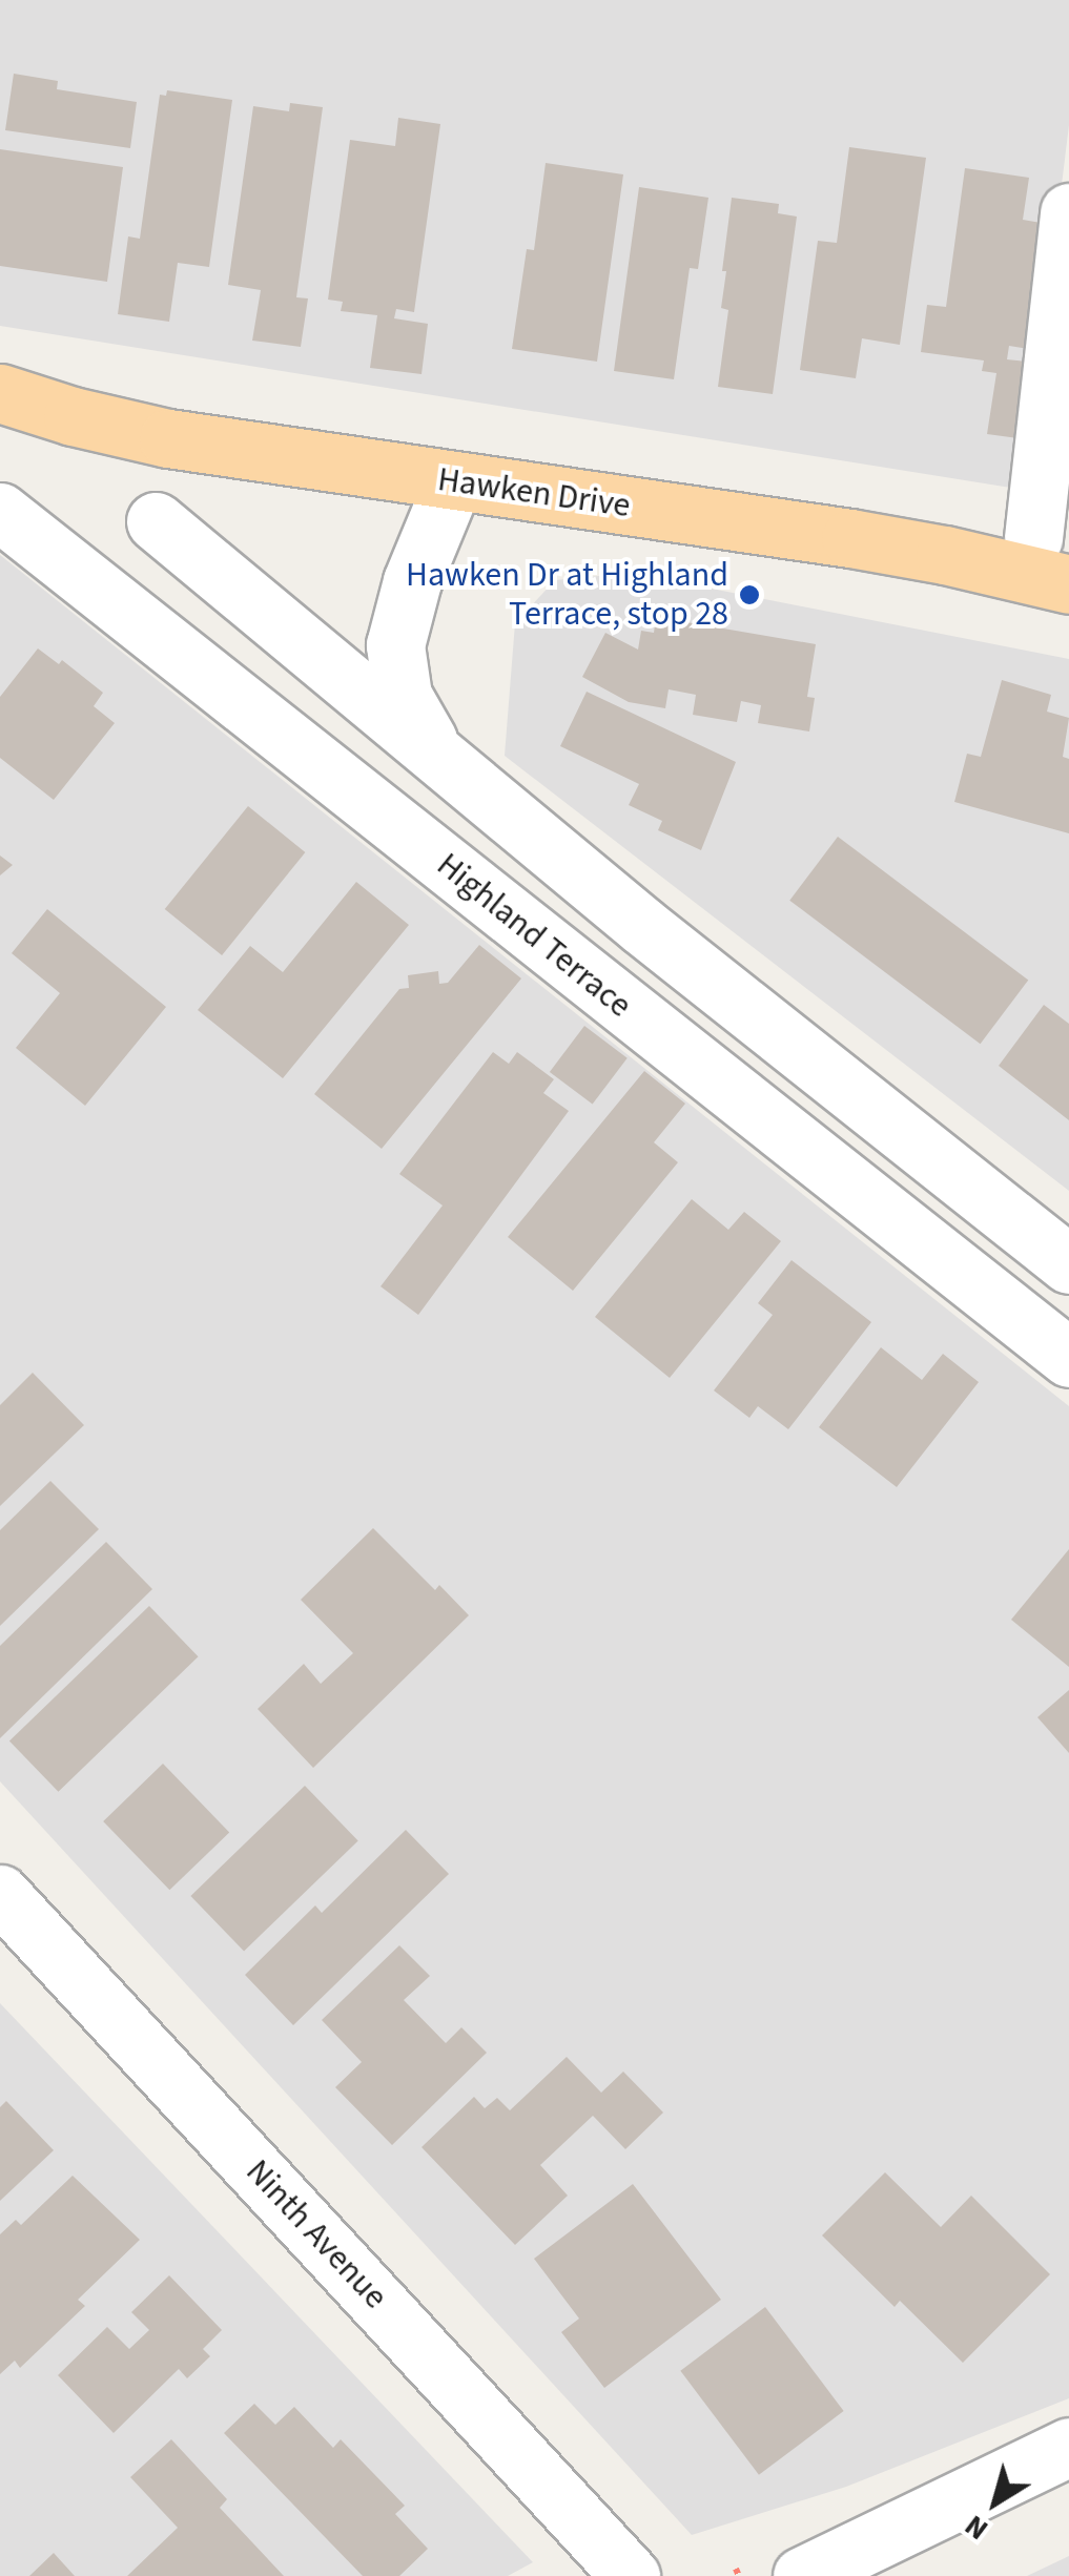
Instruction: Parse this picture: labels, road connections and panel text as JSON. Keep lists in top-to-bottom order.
{
  "streets": {
    "main road": ["Hawken Drive"],
    "street": ["Highland Terrace", "Ninth Avenue"]
  },
  "places": ["Hawken Dr at Highland Terrace, stop 28"],
  "north": "bottom left"
}
